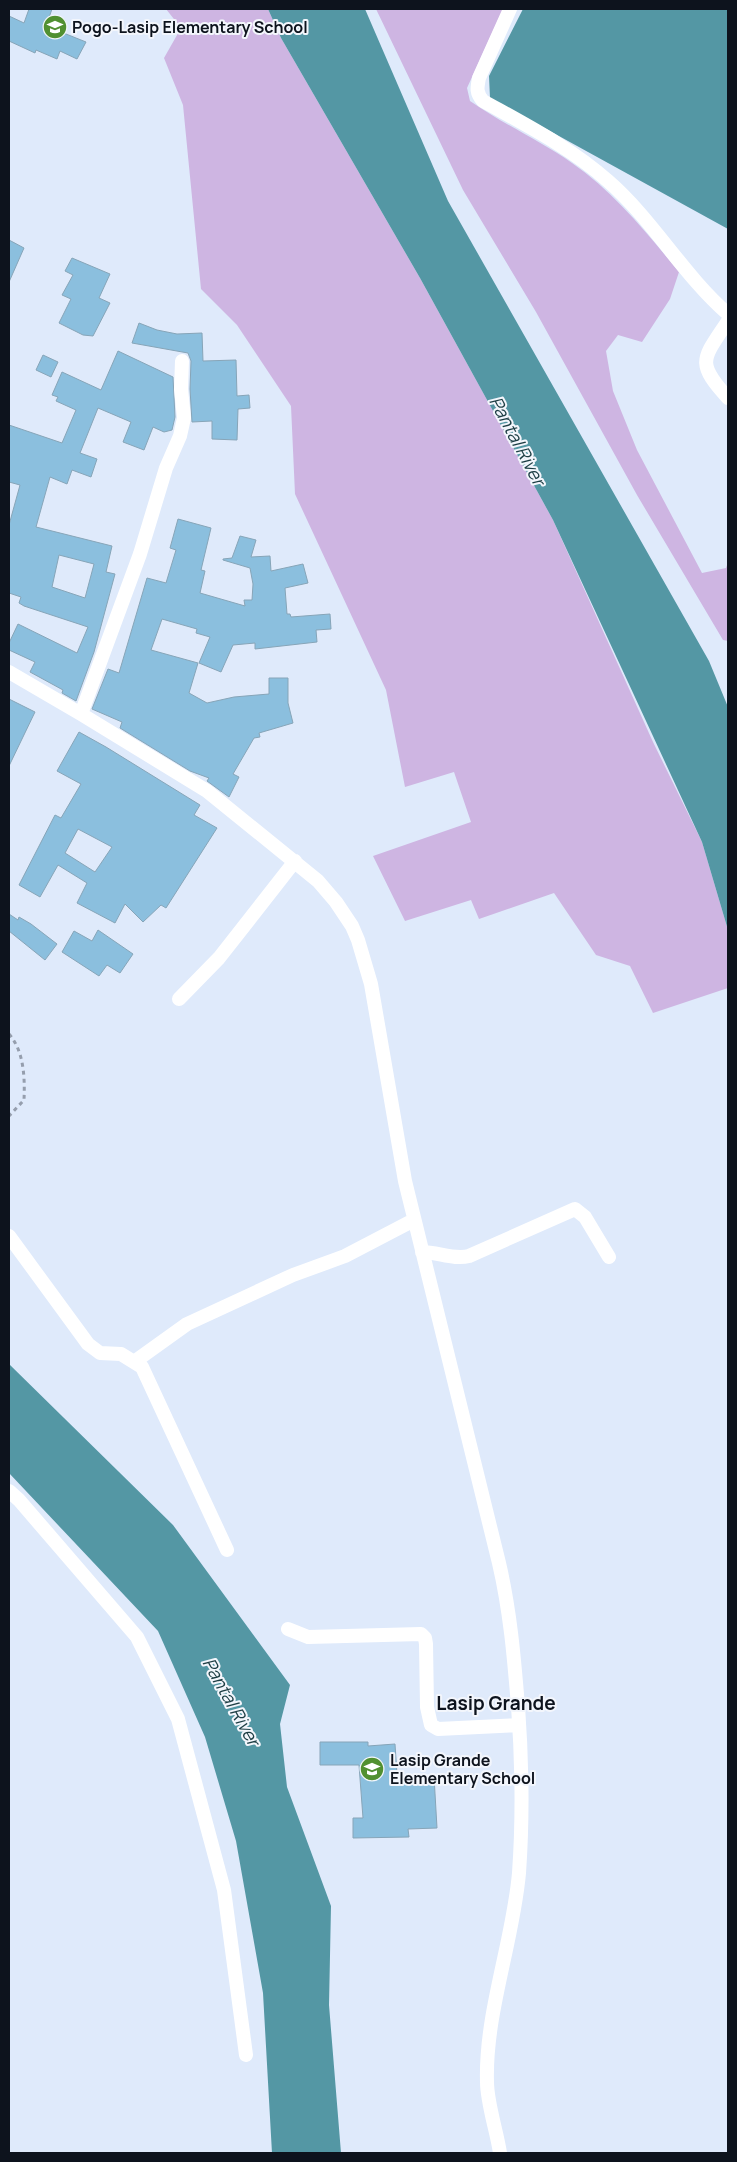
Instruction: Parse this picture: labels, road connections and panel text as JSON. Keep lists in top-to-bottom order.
{
  "districts": ["Lasip Grande"],
  "water": ["Pantal River"],
  "places": {
    "school or university": ["Pogo-Lasip Elementary School", "Lasip Grande Elementary School"]
  }
}
